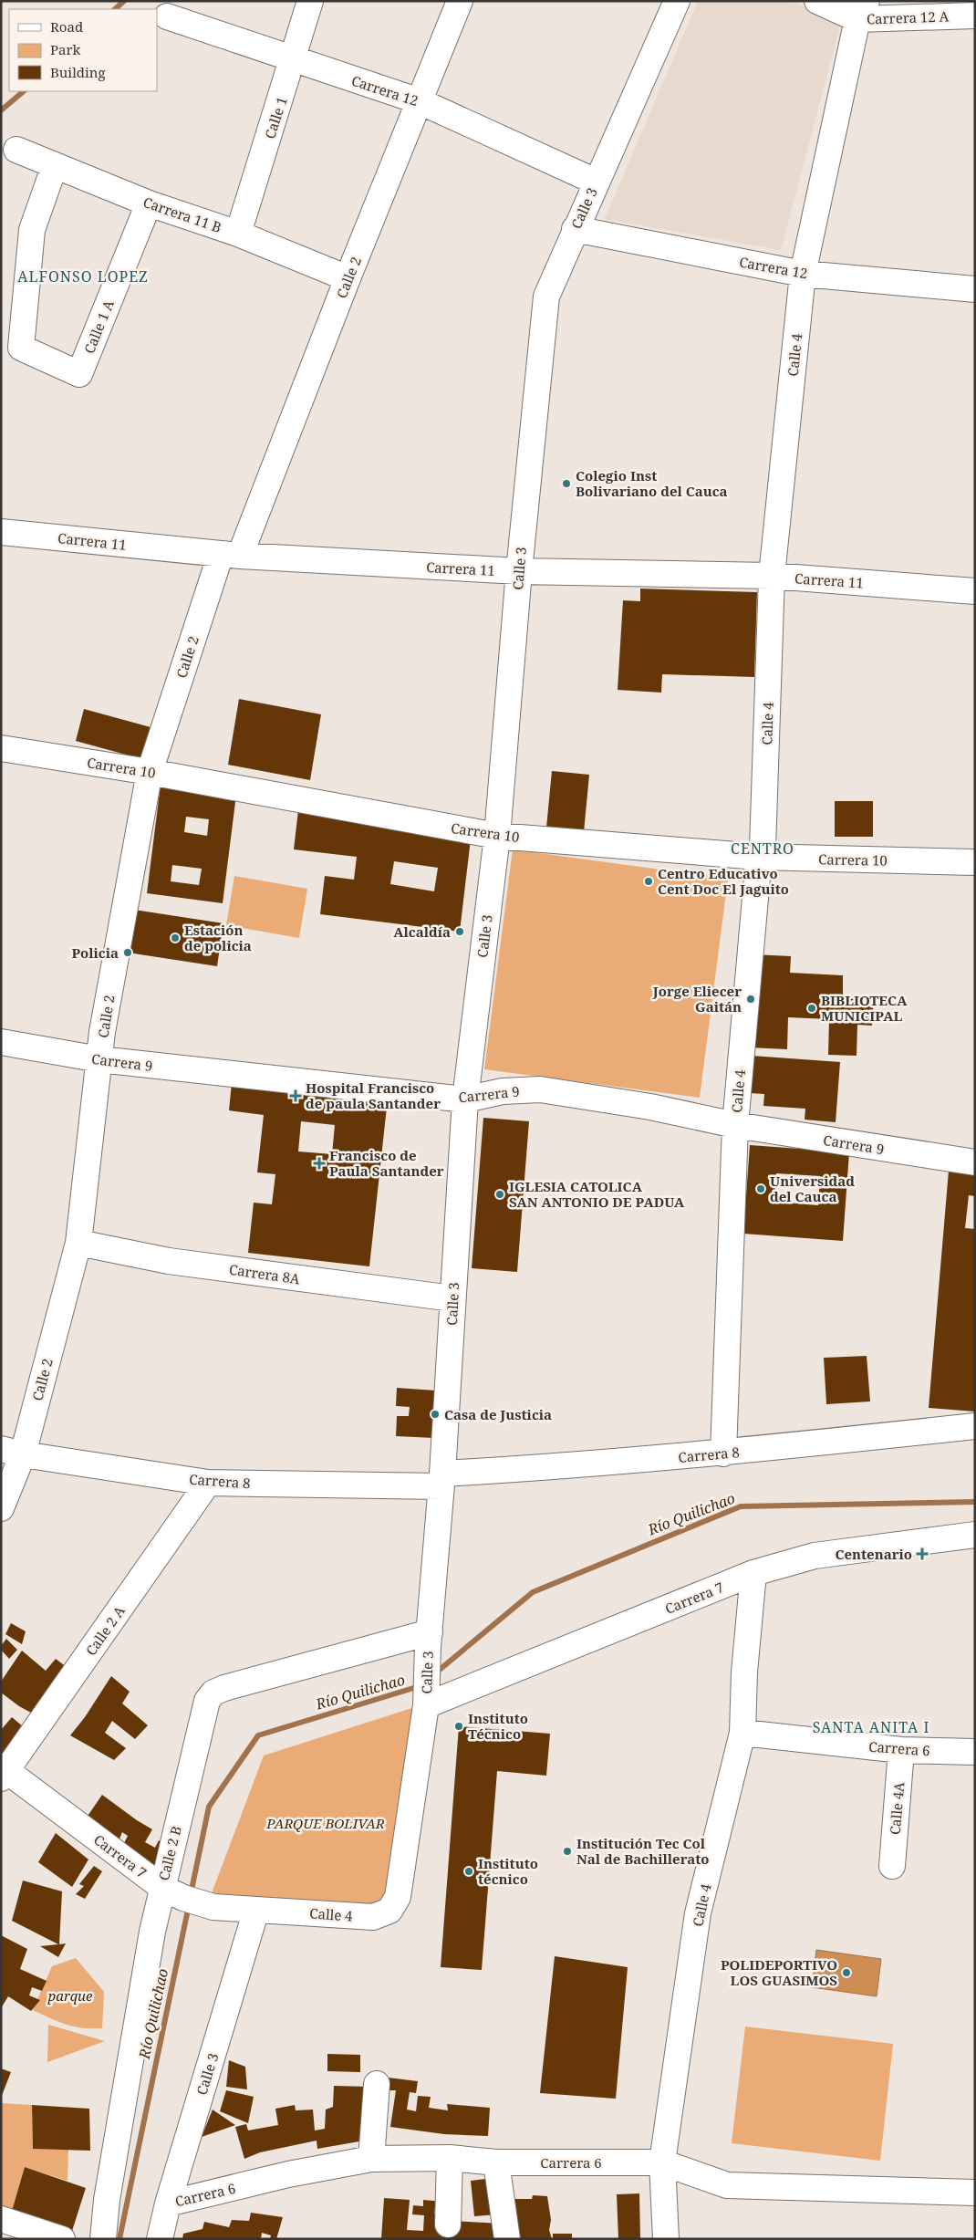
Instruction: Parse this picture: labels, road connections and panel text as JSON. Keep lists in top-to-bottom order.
{
  "streets": {
    "street": [
      "Carrera 12 A",
      "Carrera 12",
      "Calle 1",
      "Calle 3",
      "Carrera 11 B",
      "Calle 2",
      "Calle 1 A",
      "Calle 4",
      "Carrera 11",
      "Carrera 10",
      "Carrera 9",
      "Carrera 8A",
      "Carrera 8",
      "Carrera 7",
      "Calle 2 A",
      "Carrera 6",
      "Calle 4A",
      "Calle 2 B"
    ]
  },
  "crossings": [
    ["Carrera 12 A", "Calle 4"],
    ["Carrera 12", "Calle 1"],
    ["Carrera 12", "Calle 3"],
    ["Carrera 12", "Calle 2"],
    ["Carrera 12", "Calle 4"],
    ["Calle 1", "Carrera 11 B"],
    ["Calle 3", "Calle 4"],
    ["Calle 3", "Carrera 11"],
    ["Calle 3", "Carrera 10"],
    ["Calle 3", "Carrera 9"],
    ["Calle 3", "Carrera 8A"],
    ["Calle 3", "Carrera 8"],
    ["Calle 3", "Carrera 7"],
    ["Calle 3", "Carrera 6"],
    ["Calle 3", "Calle 2 B"],
    ["Carrera 11 B", "Calle 2"],
    ["Carrera 11 B", "Calle 1 A"],
    ["Calle 2", "Carrera 11"],
    ["Calle 2", "Carrera 10"],
    ["Calle 2", "Carrera 9"],
    ["Calle 2", "Carrera 8A"],
    ["Calle 2", "Carrera 8"],
    ["Calle 4", "Carrera 11"],
    ["Calle 4", "Carrera 10"],
    ["Calle 4", "Carrera 9"],
    ["Calle 4", "Carrera 8"],
    ["Calle 4", "Carrera 7"],
    ["Calle 4", "Carrera 6"],
    ["Carrera 8", "Calle 2 A"],
    ["Carrera 7", "Calle 2 A"],
    ["Carrera 7", "Calle 2 B"],
    ["Carrera 6", "Calle 4A"]
  ],
  "districts": ["ALFONSO LOPEZ", "CENTRO", "SANTA ANITA I"],
  "water": ["Río Quilichao"],
  "parks": ["PARQUE BOLIVAR", "parque"],
  "places": {
    "other": [
      "Colegio Inst Bolivariano del Cauca",
      "Centro Educativo Cent Doc El Jaguito",
      "Alcaldía",
      "Estación de policia",
      "Policia",
      "Jorge Eliecer Gaitán",
      "BIBLIOTECA MUNICIPAL",
      "Universidad del Cauca",
      "IGLESIA CATOLICA SAN ANTONIO DE PADUA",
      "Casa de Justicia",
      "Instituto Técnico",
      "Institución Tec Col Nal de Bachillerato",
      "Instituto técnico",
      "POLIDEPORTIVO LOS GUASIMOS"
    ],
    "health": ["Hospital Francisco de paula Santander", "Francisco de Paula Santander", "Centenario"]
  },
  "legend": ["Road", "Park", "Building"]
}
